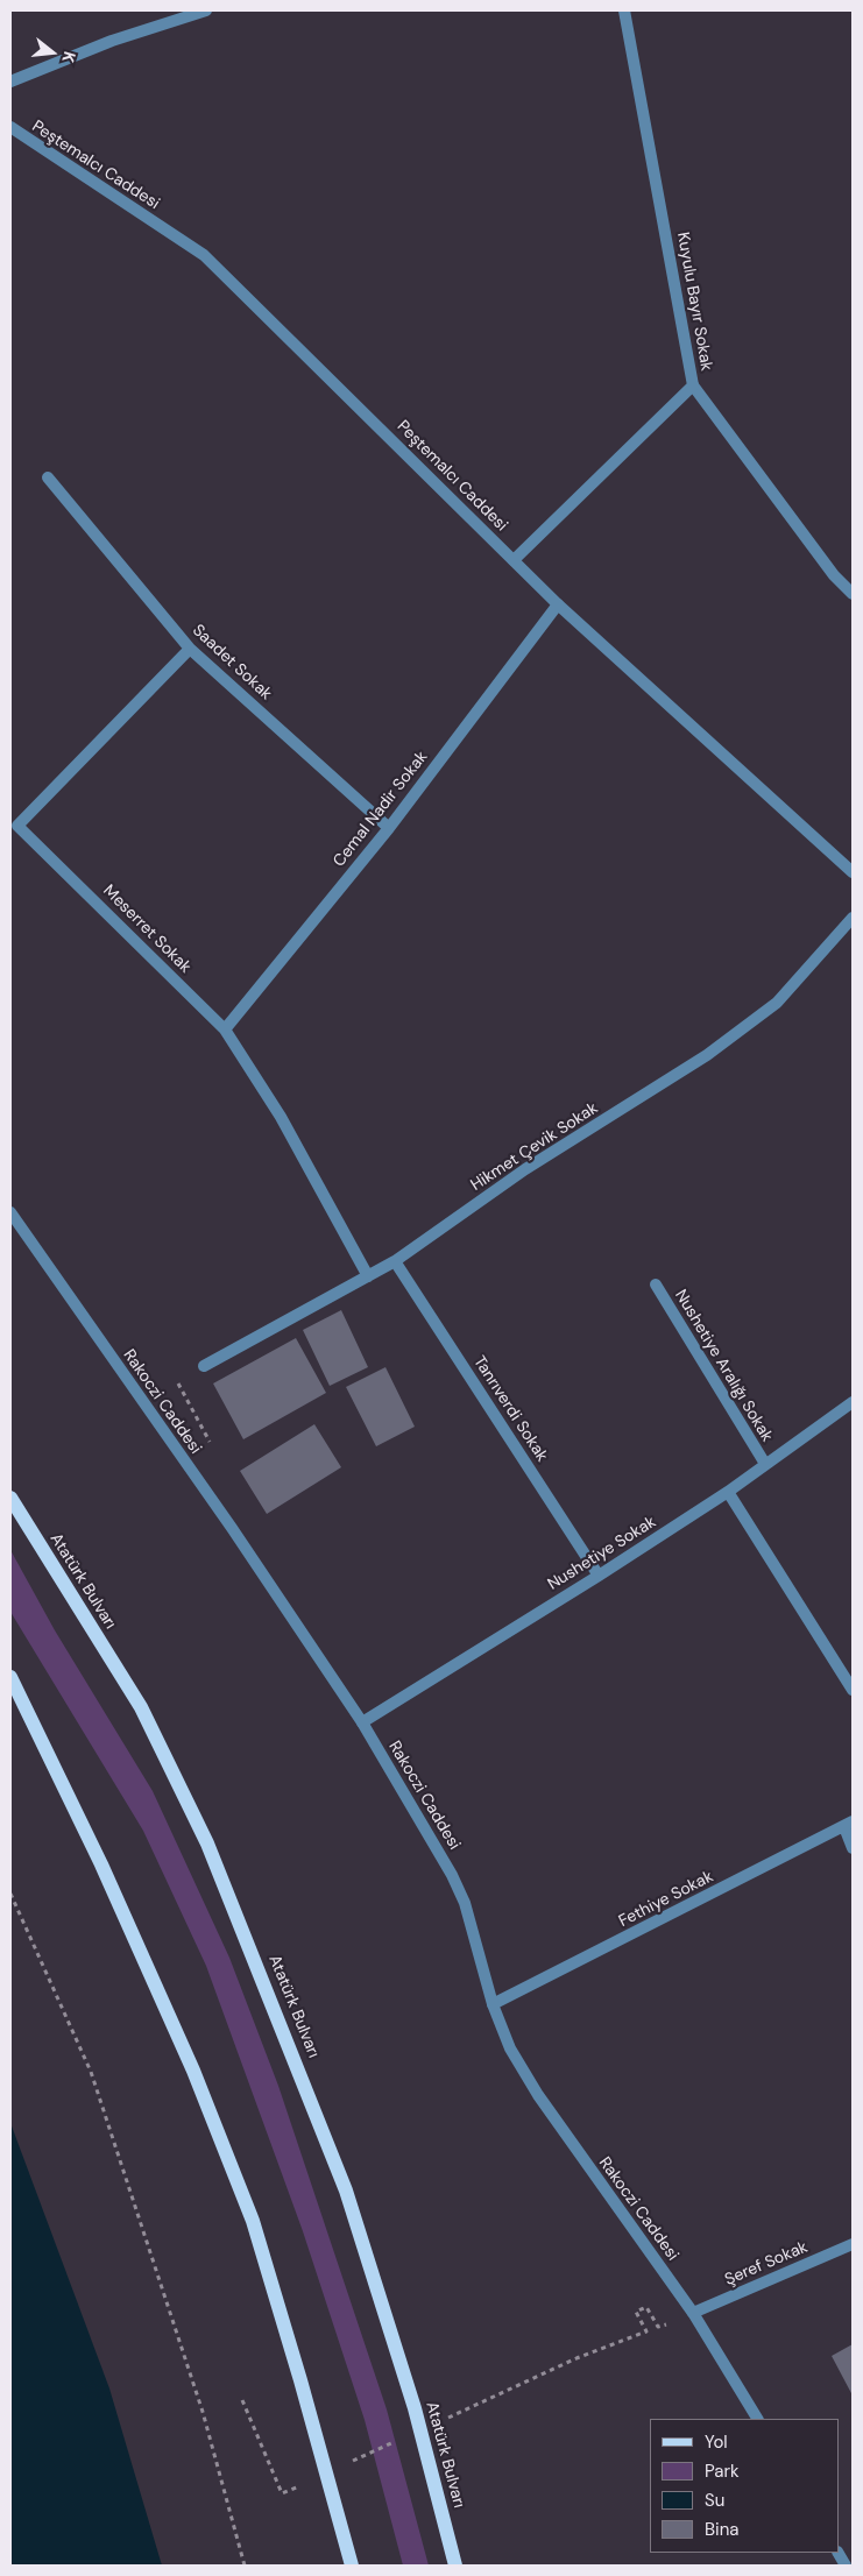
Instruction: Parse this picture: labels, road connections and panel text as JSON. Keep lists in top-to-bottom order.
{
  "streets": {
    "main road": ["Atatürk Bulvarı"],
    "street": [
      "Peştemalcı Caddesi",
      "Kuyulu Bayır Sokak",
      "Saadet Sokak",
      "Cemal Nadir Sokak",
      "Meserret Sokak",
      "Hikmet Çevik Sokak",
      "Nushetiye Aralığı Sokak",
      "Rakoczi Caddesi",
      "Tanrıverdi Sokak",
      "Nushetiye Sokak",
      "Fethiye Sokak",
      "Şeref Sokak"
    ]
  },
  "crossings": [
    ["Peştemalcı Caddesi", "Kuyulu Bayır Sokak"],
    ["Peştemalcı Caddesi", "Cemal Nadir Sokak"],
    ["Saadet Sokak", "Cemal Nadir Sokak"],
    ["Saadet Sokak", "Meserret Sokak"],
    ["Cemal Nadir Sokak", "Meserret Sokak"],
    ["Meserret Sokak", "Hikmet Çevik Sokak"],
    ["Hikmet Çevik Sokak", "Tanrıverdi Sokak"],
    ["Nushetiye Aralığı Sokak", "Nushetiye Sokak"],
    ["Rakoczi Caddesi", "Nushetiye Sokak"],
    ["Rakoczi Caddesi", "Fethiye Sokak"],
    ["Rakoczi Caddesi", "Şeref Sokak"],
    ["Tanrıverdi Sokak", "Nushetiye Sokak"]
  ],
  "legend": [
    "Yol",
    "Park",
    "Su",
    "Bina"
  ],
  "north": "right"
}
